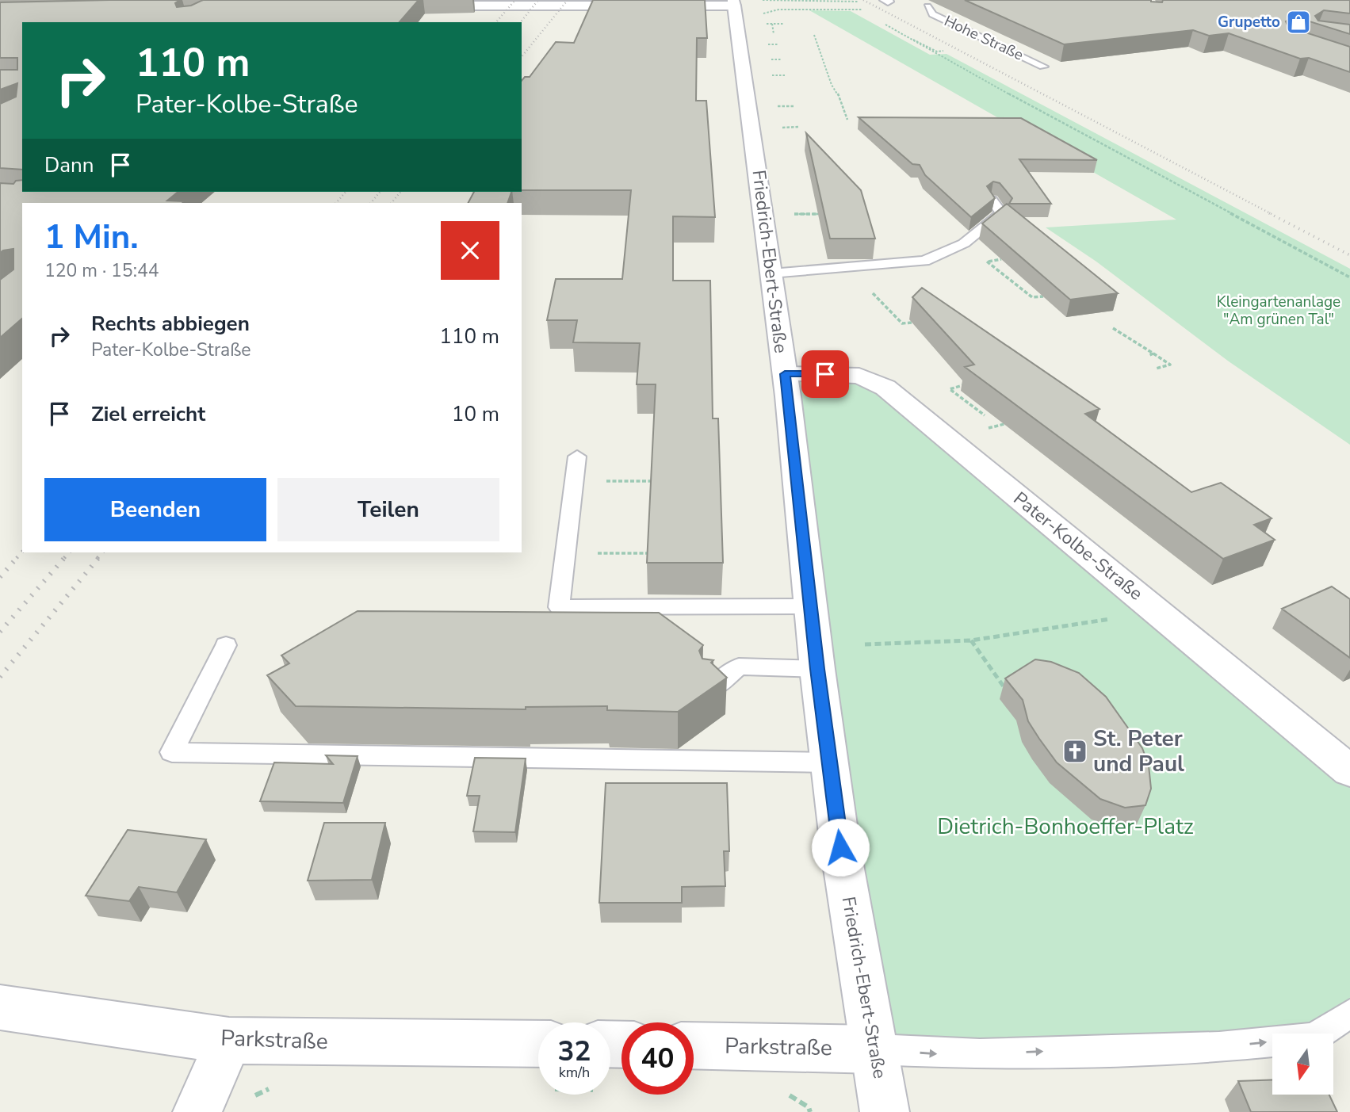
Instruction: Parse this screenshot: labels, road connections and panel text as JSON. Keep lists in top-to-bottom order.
{
  "streets": {
    "street": ["Friedrich-Ebert-Straße", "Pater-Kolbe-Straße", "Parkstraße"],
    "lane": ["Hohe Straße"]
  },
  "crossings": [
    ["Friedrich-Ebert-Straße", "Pater-Kolbe-Straße"],
    ["Friedrich-Ebert-Straße", "Parkstraße"]
  ],
  "parks": ["Kleingartenanlage \"Am grünen Tal\"", "Dietrich-Bonhoeffer-Platz"],
  "places": {
    "shop": ["Grupetto"],
    "church": ["St. Peter und Paul"]
  },
  "north": "bottom",
  "page": {
    "turn": ["110 m", "Pater-Kolbe-Straße"],
    "then": "Dann",
    "heading": ["1 Min.", "120 m · 15:44"],
    "list": [
      {
        "name": "Rechts abbiegen",
        "note": "Pater-Kolbe-Straße",
        "value": "110 m"
      },
      {
        "name": "Ziel erreicht",
        "value": "10 m"
      }
    ],
    "buttons": ["Beenden", "Teilen"],
    "speed": "32 km/h",
    "limit": "40"
  }
}
